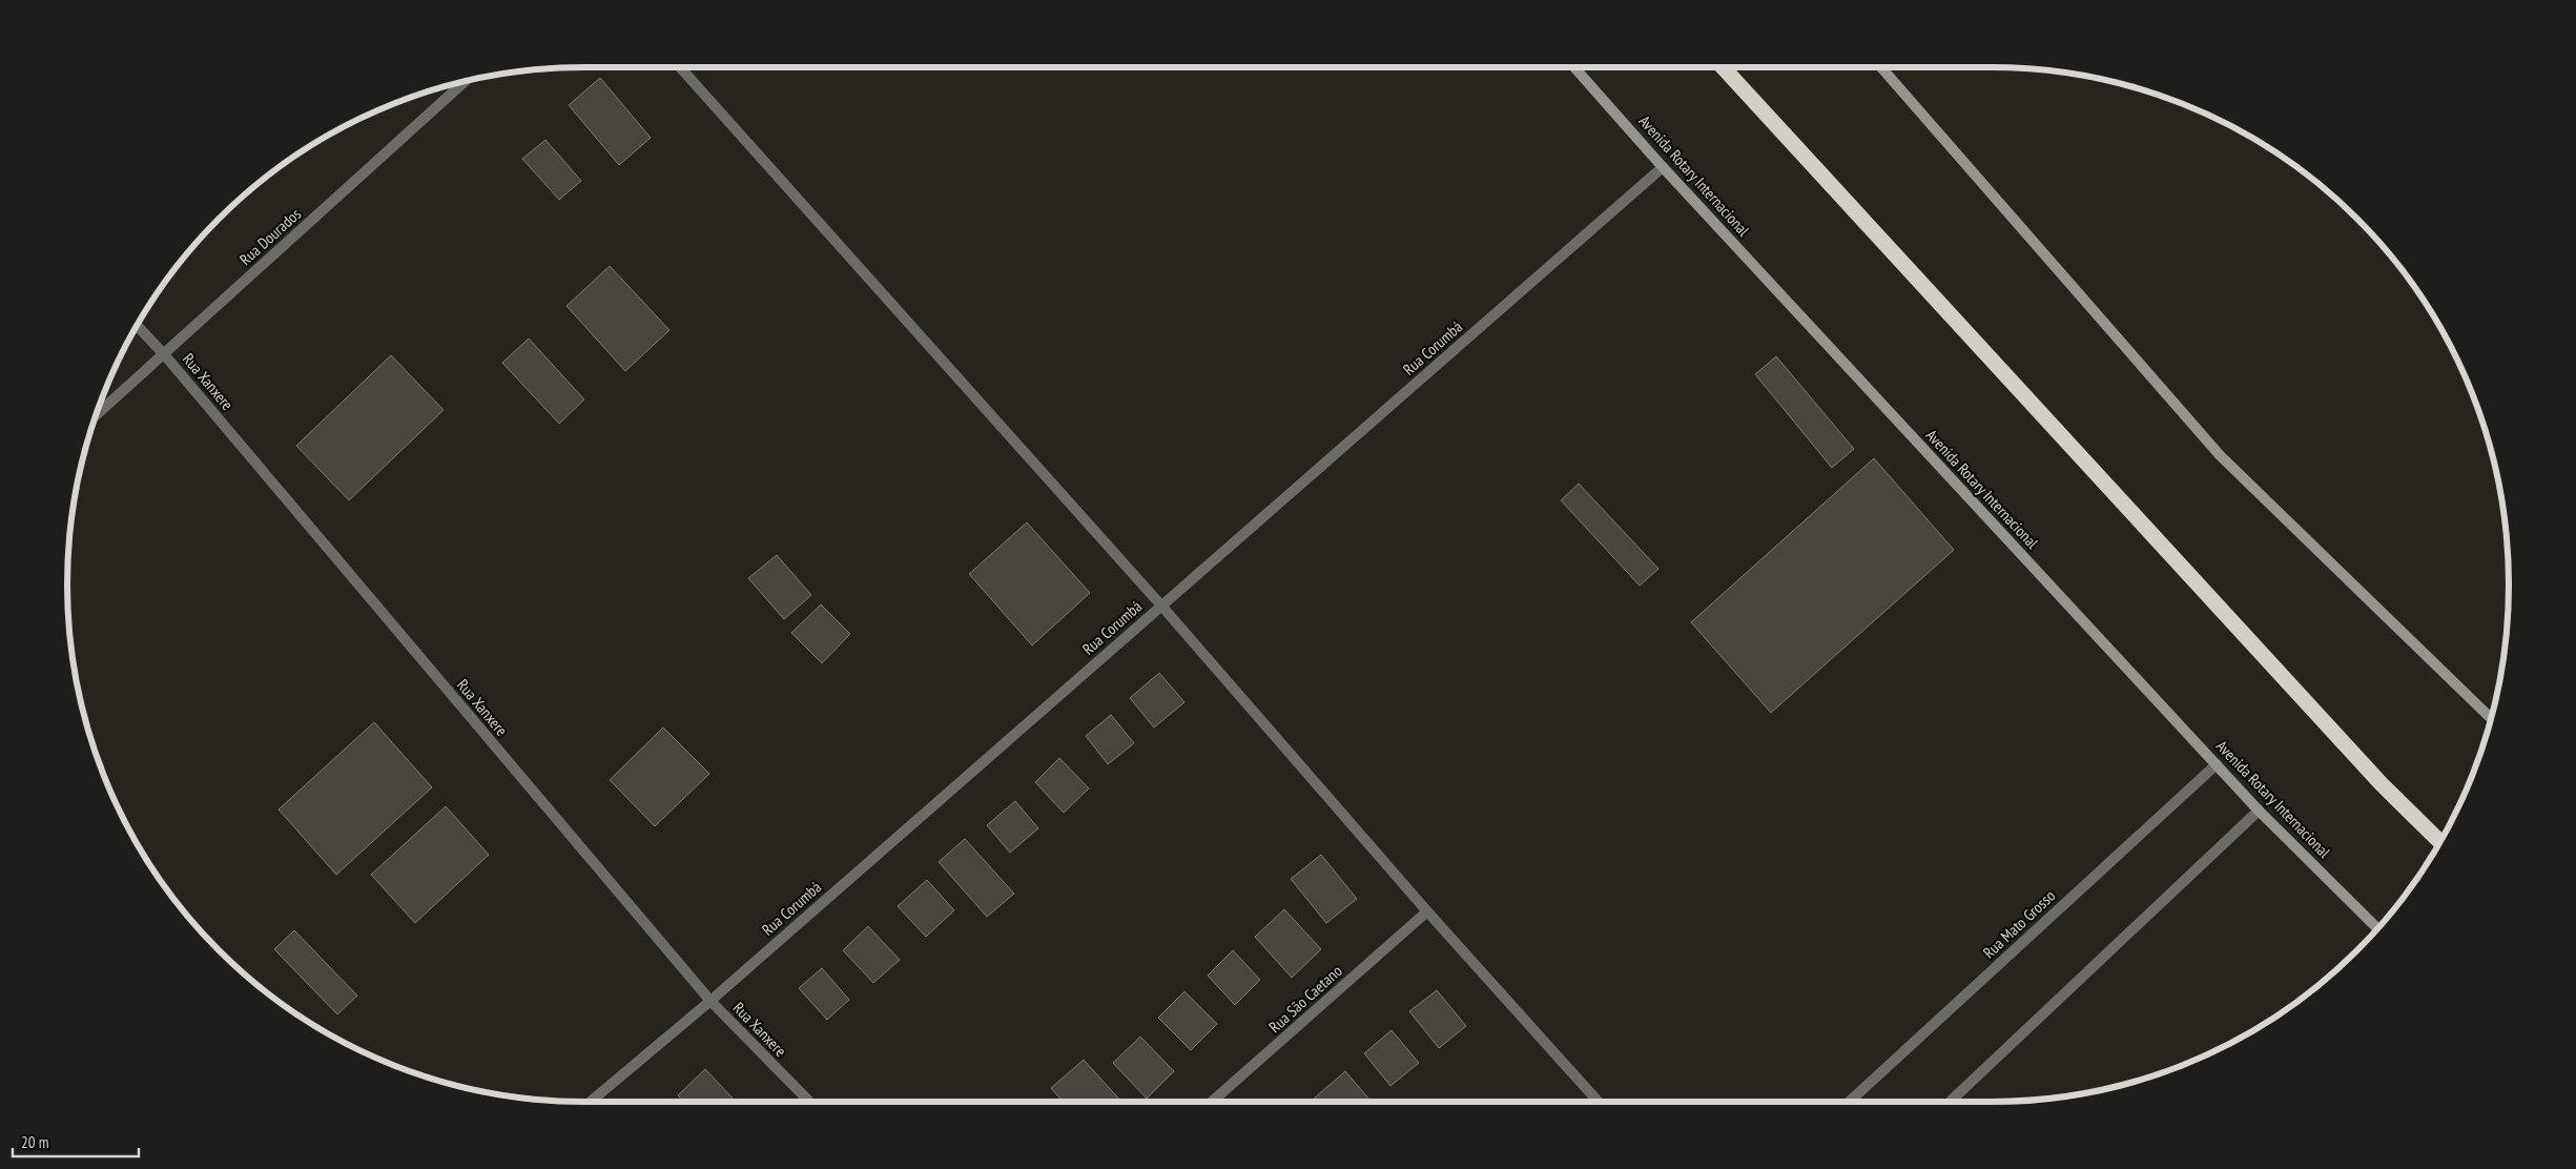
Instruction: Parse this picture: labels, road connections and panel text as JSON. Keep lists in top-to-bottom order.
{
  "streets": {
    "street": [
      "Avenida Rotary Internacional",
      "Rua Dourados",
      "Rua Corumbá",
      "Rua Xanxere",
      "Rua Mato Grosso",
      "Rua São Caetano"
    ]
  },
  "crossings": [
    ["Avenida Rotary Internacional", "Rua Corumbá"],
    ["Avenida Rotary Internacional", "Rua Mato Grosso"],
    ["Rua Dourados", "Rua Xanxere"],
    ["Rua Corumbá", "Rua Xanxere"]
  ],
  "scale_bar": "20 m"
}
